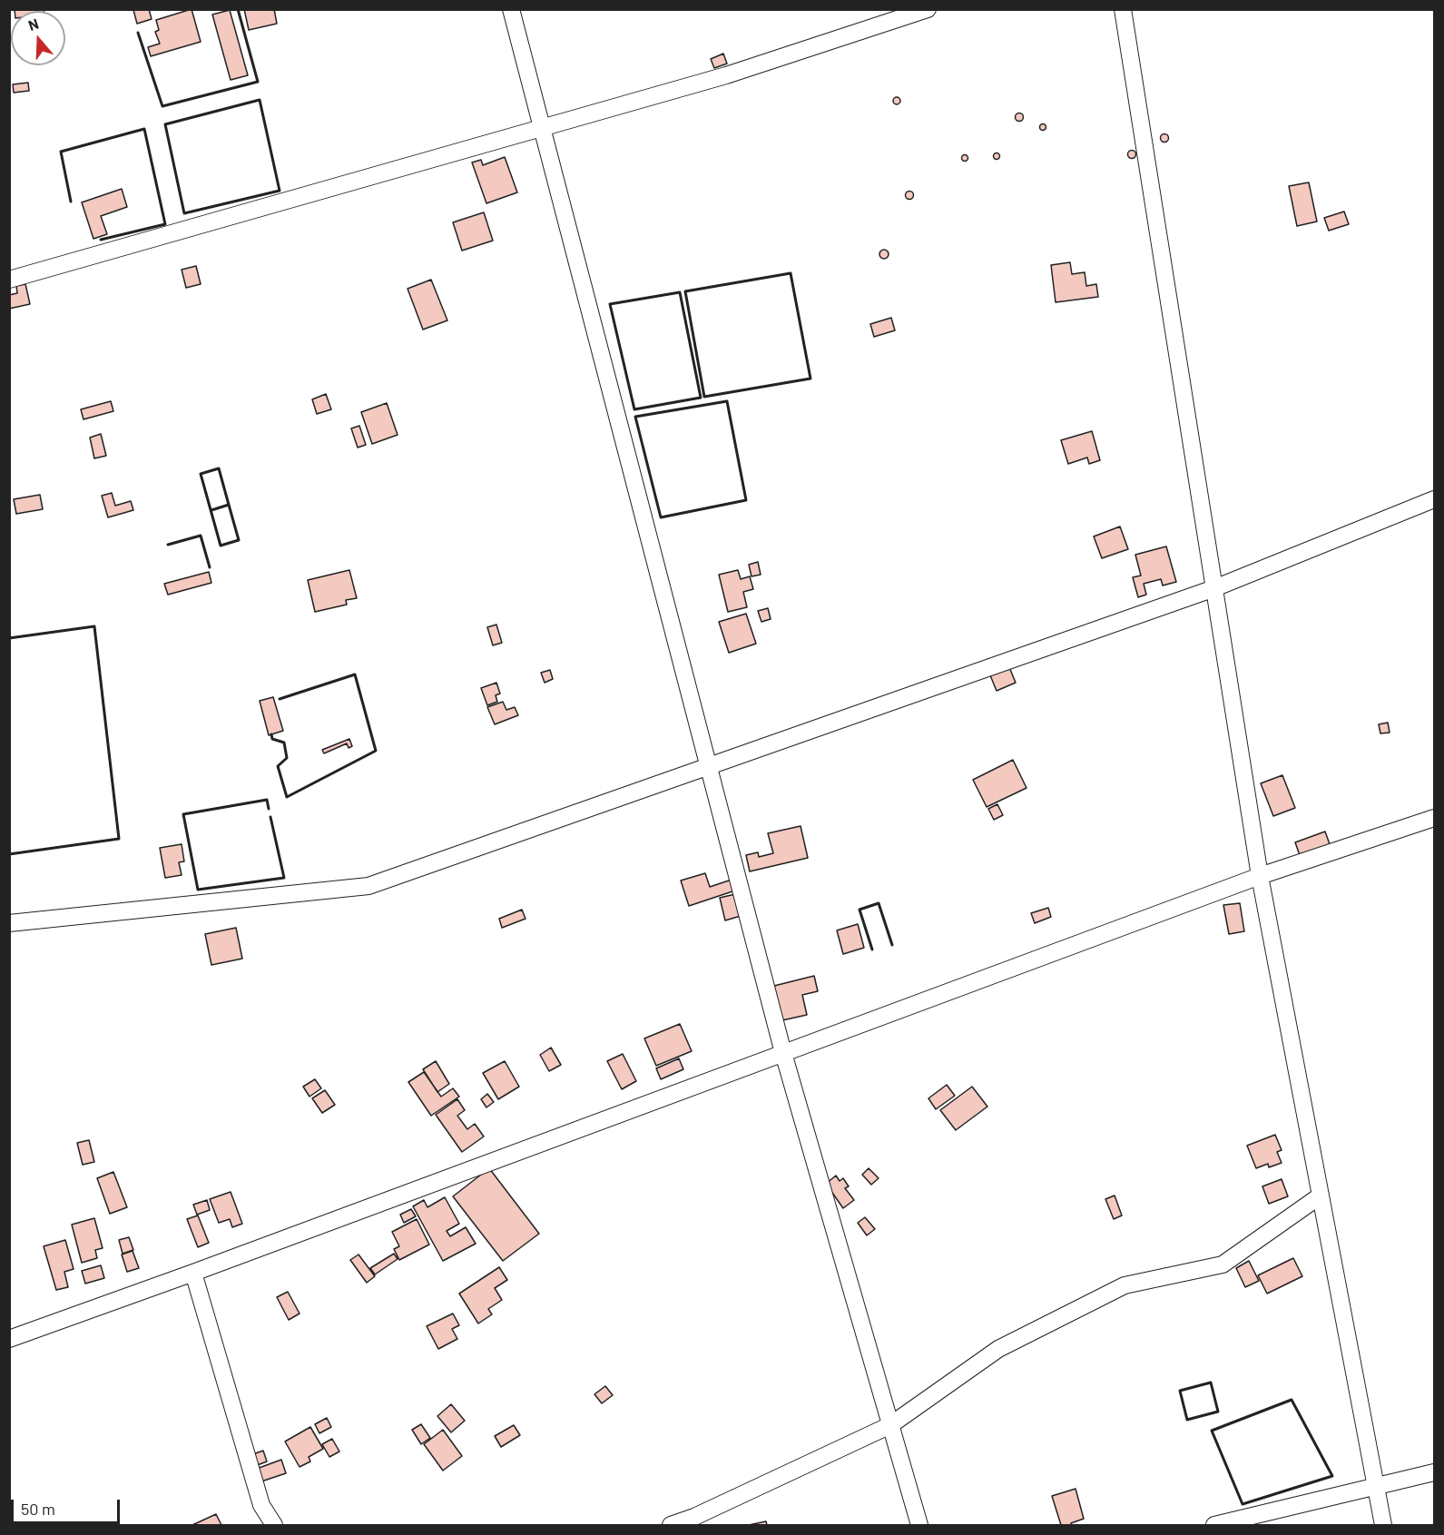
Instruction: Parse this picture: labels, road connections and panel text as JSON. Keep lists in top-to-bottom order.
{
  "scale_bar": "50 m",
  "north": "top"
}
